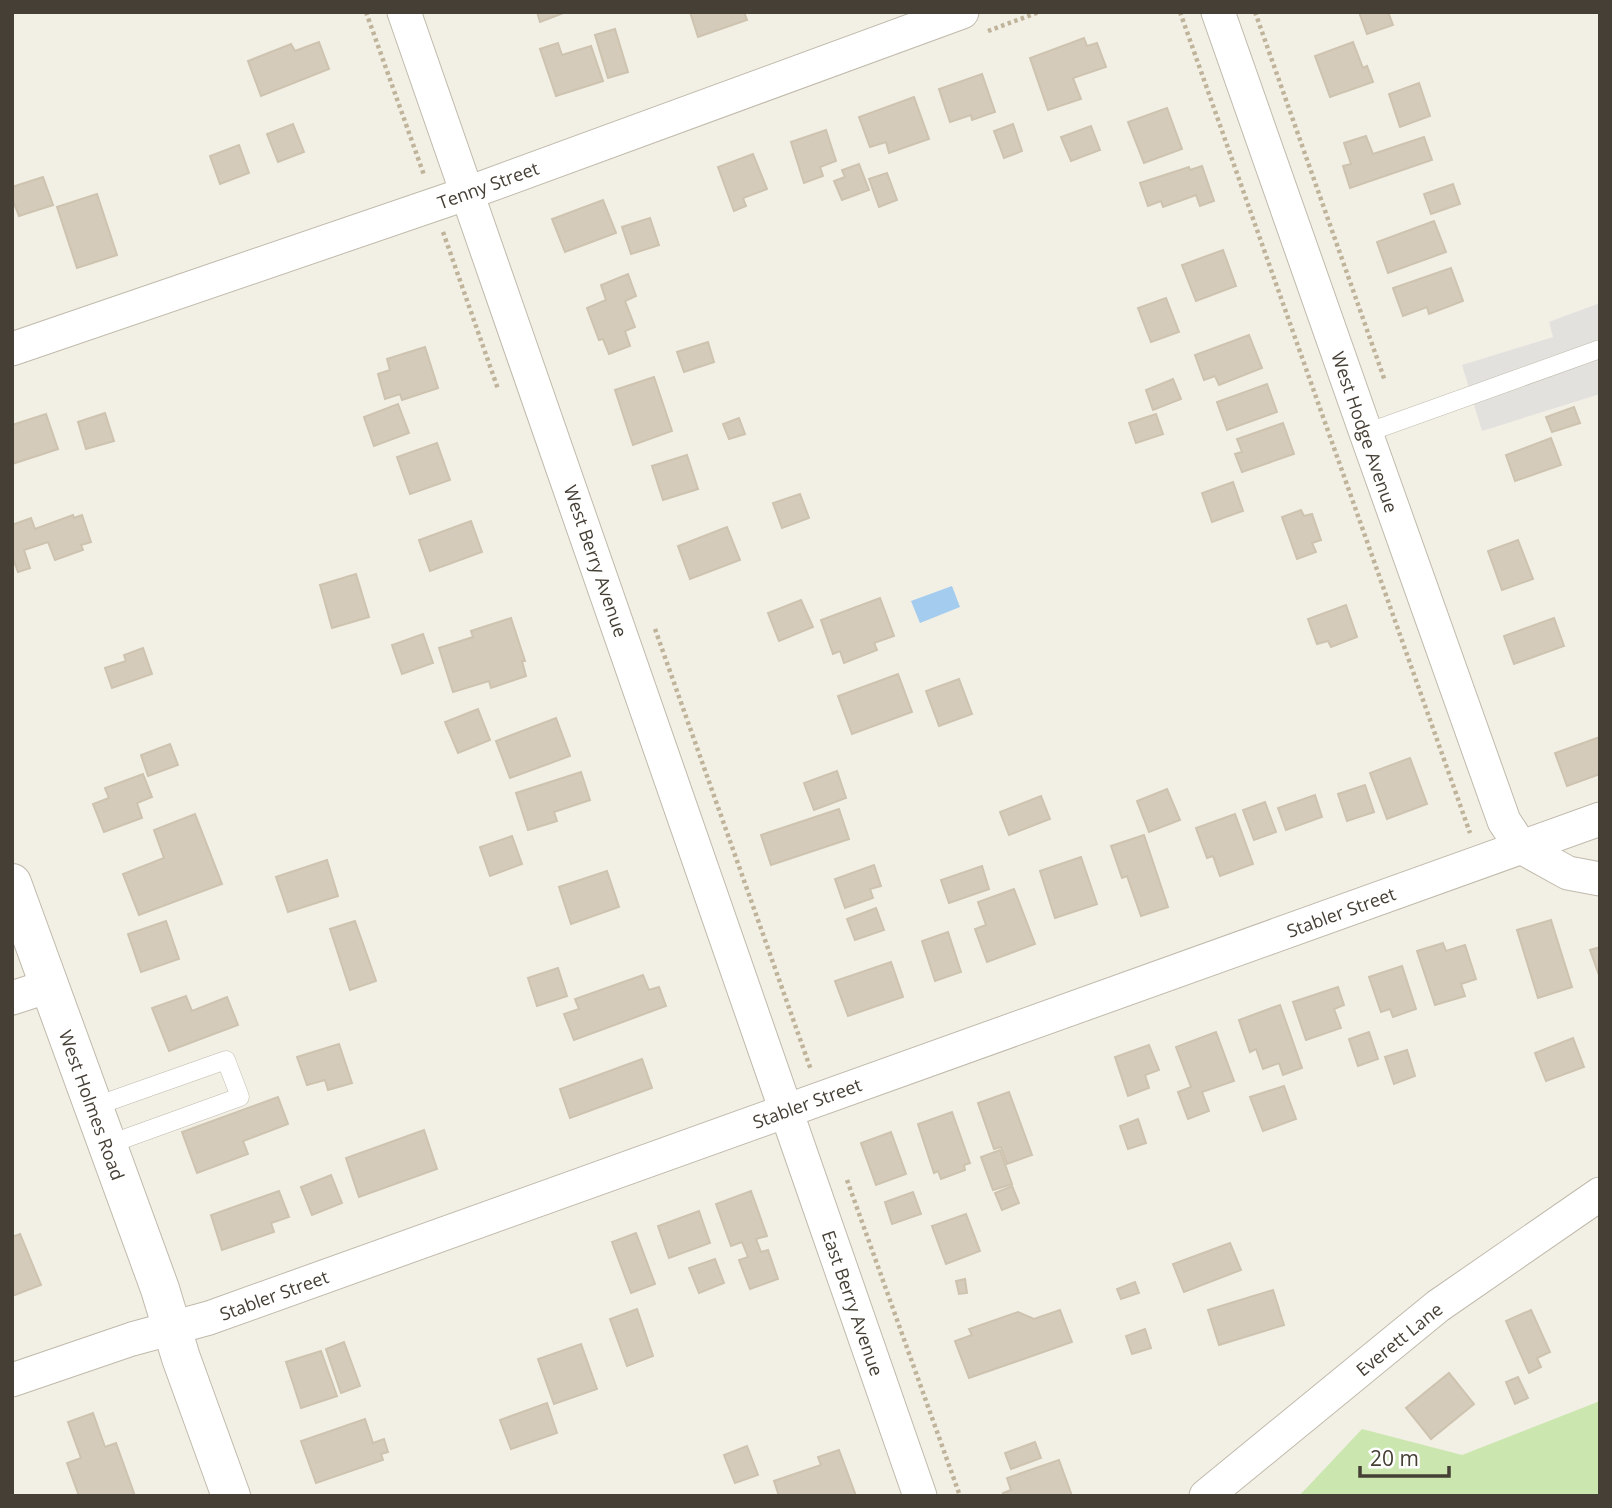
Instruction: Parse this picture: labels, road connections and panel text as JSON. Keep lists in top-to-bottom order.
{
  "streets": {
    "street": [
      "Tenny Street",
      "West Hodge Avenue",
      "West Berry Avenue",
      "Stabler Street",
      "West Holmes Road",
      "East Berry Avenue",
      "Everett Lane"
    ]
  },
  "crossings": [
    ["Tenny Street", "West Berry Avenue"],
    ["West Hodge Avenue", "Stabler Street"],
    ["West Berry Avenue", "Stabler Street"],
    ["West Berry Avenue", "East Berry Avenue"],
    ["Stabler Street", "West Holmes Road"],
    ["Stabler Street", "East Berry Avenue"]
  ],
  "scale_bar": "20 m"
}
